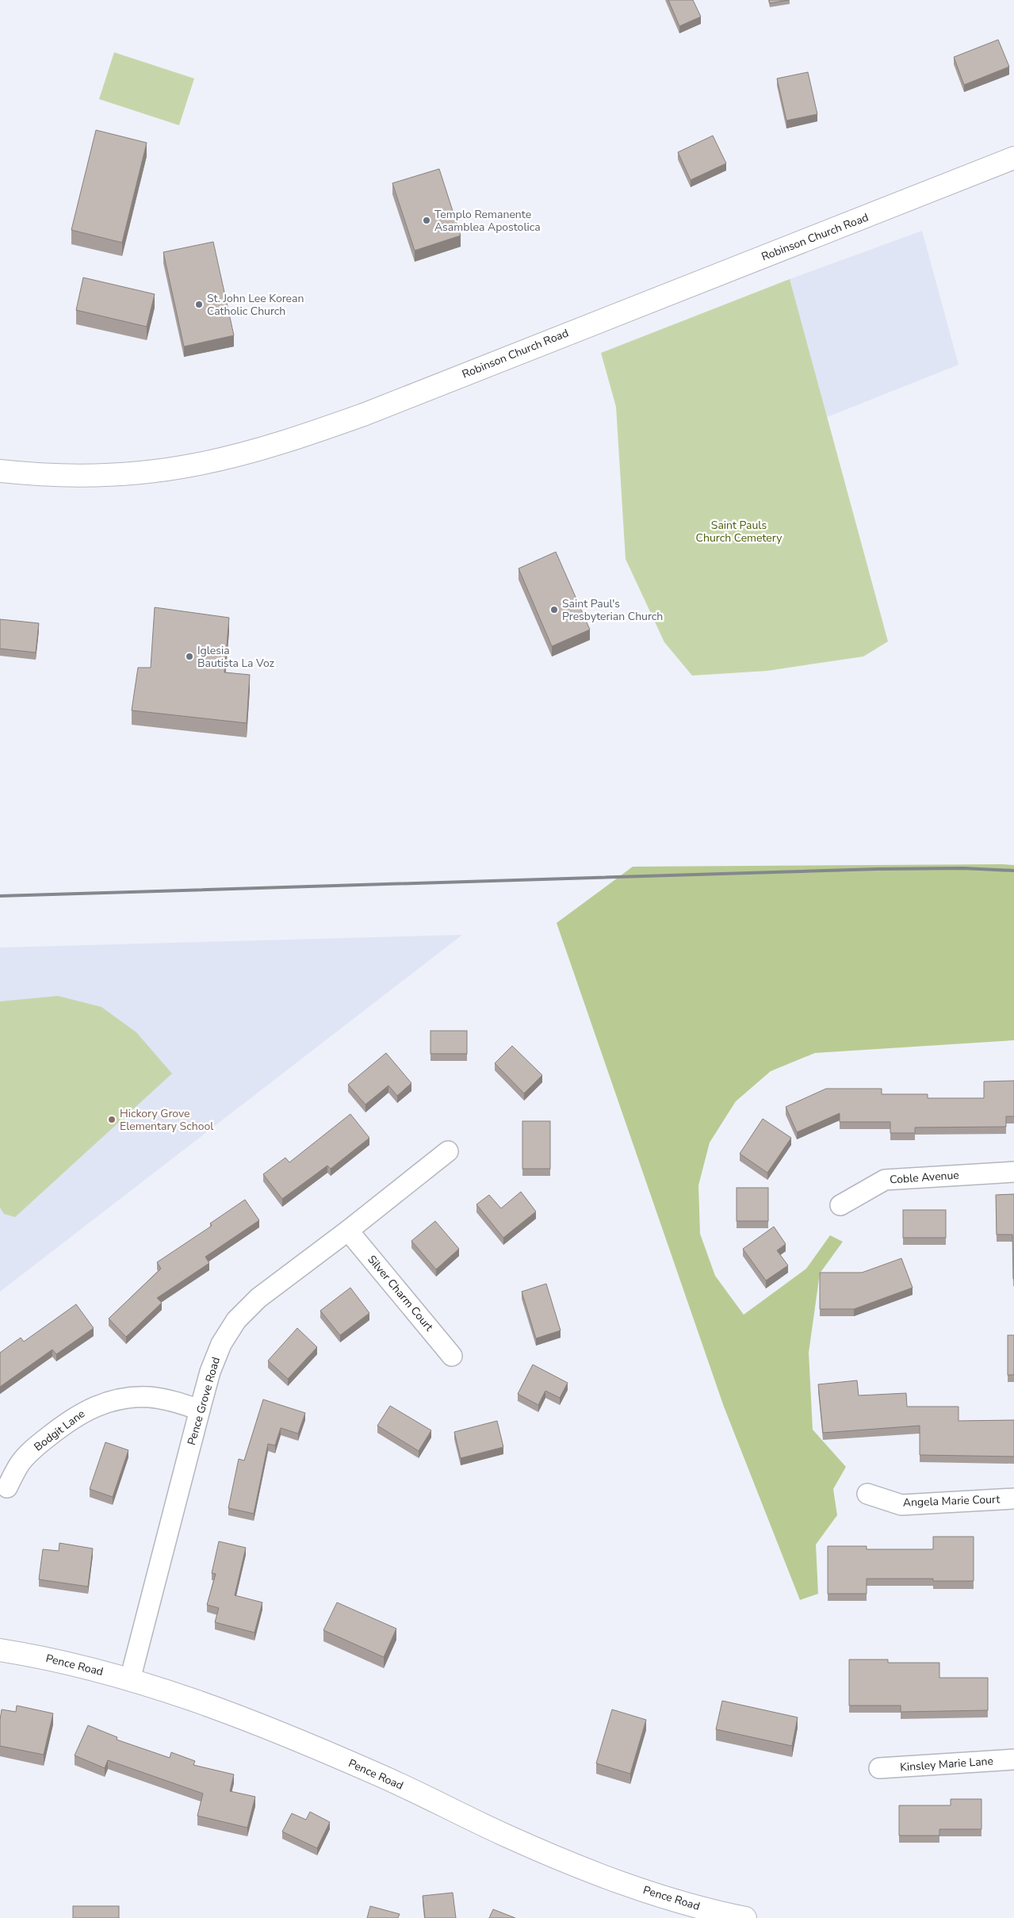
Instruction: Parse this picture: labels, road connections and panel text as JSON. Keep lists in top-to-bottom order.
{
  "streets": {
    "street": [
      "Robinson Church Road",
      "Coble Avenue",
      "Silver Charm Court",
      "Pence Grove Road",
      "Bodgit Lane",
      "Angela Marie Court",
      "Pence Road",
      "Kinsley Marie Lane"
    ]
  },
  "crossings": [
    ["Silver Charm Court", "Pence Grove Road"],
    ["Pence Grove Road", "Bodgit Lane"],
    ["Pence Grove Road", "Pence Road"]
  ],
  "parks": ["Saint Pauls Church Cemetery"],
  "places": [
    "Templo Remanente Asamblea Apostolica",
    "St. John Lee Korean Catholic Church",
    "Saint Paul's Presbyterian Church",
    "Iglesia Bautista La Voz",
    "Hickory Grove Elementary School"
  ]
}
